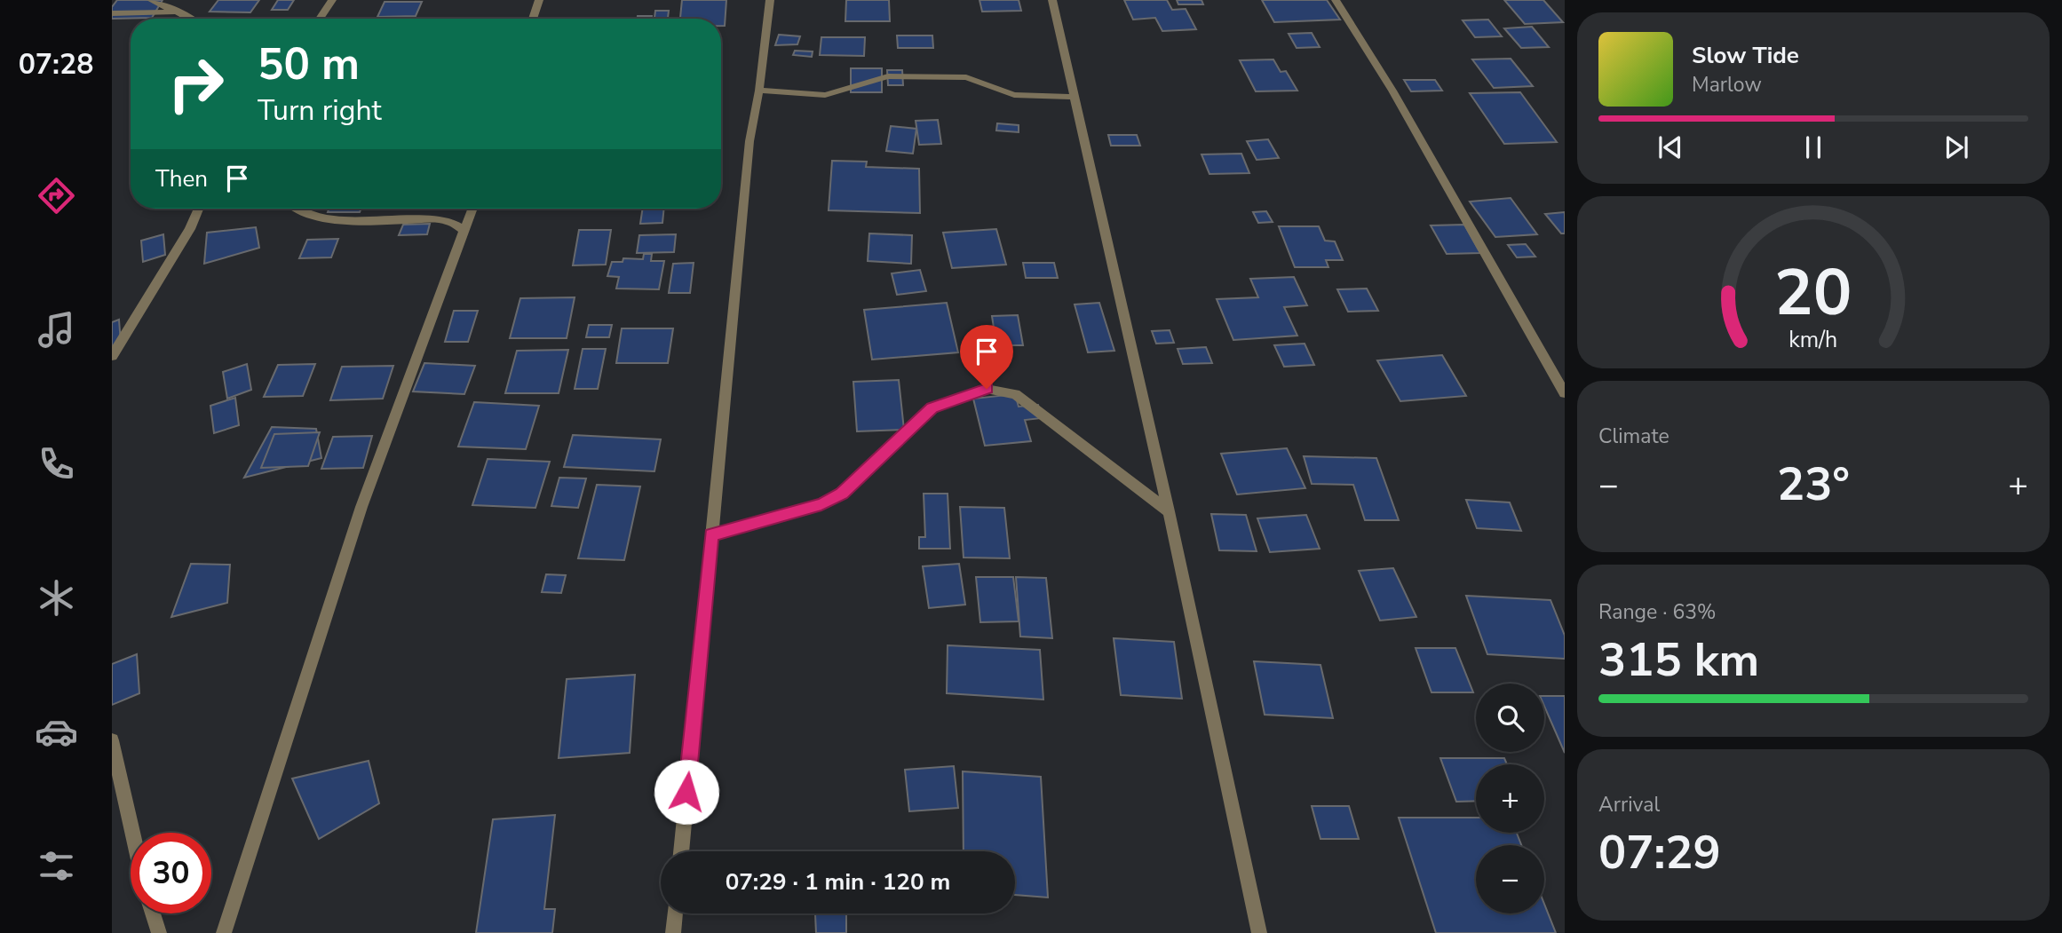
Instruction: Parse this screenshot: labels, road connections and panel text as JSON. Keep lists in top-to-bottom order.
{
  "page": {
    "tabs": "07:28",
    "turn": ["50 m", "Turn right"],
    "song": ["Slow Tide", "Marlow"],
    "then": "Then",
    "tile": [
      "Climate",
      ["Range · 63%", "315 km"],
      ["Arrival", "07:29"]
    ],
    "heat": ["−", "23°", "+"],
    "map_buttons": ["+", "−"],
    "limit": "30",
    "trip": "07:29 · 1 min · 120 m",
    "gauge": ["20", "km/h"]
  }
}
